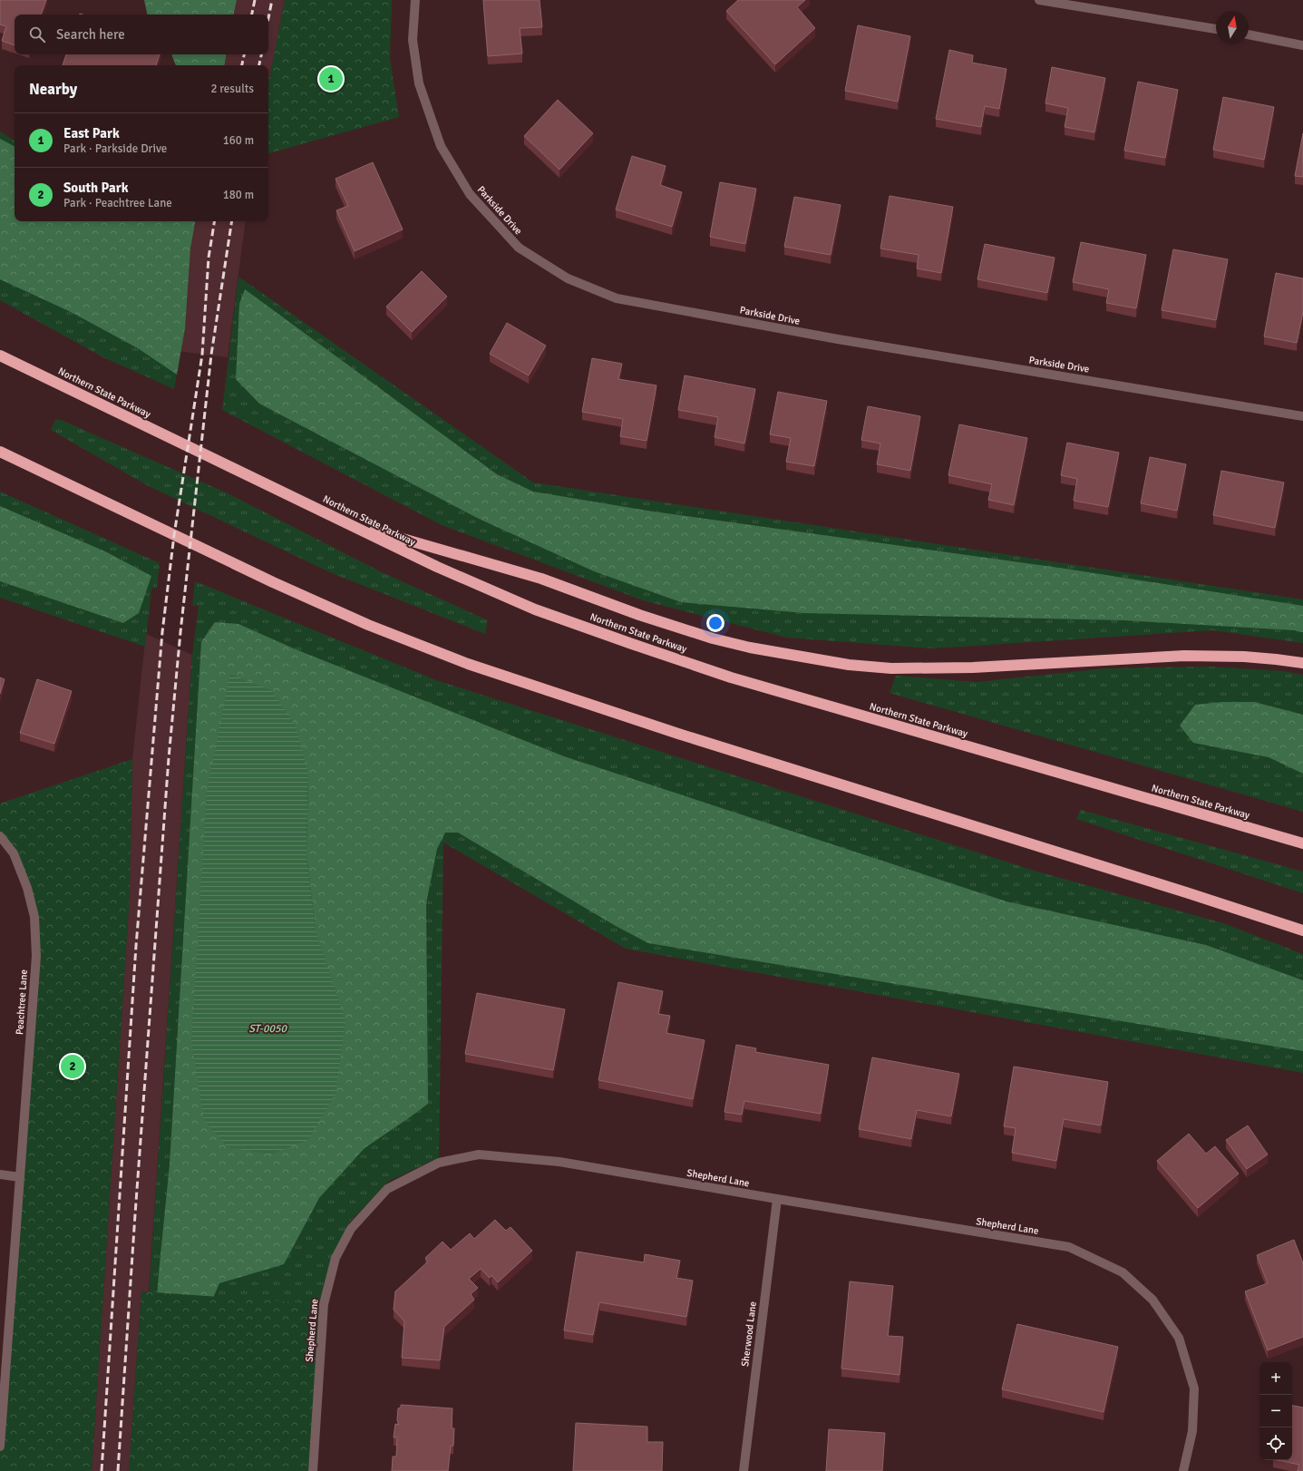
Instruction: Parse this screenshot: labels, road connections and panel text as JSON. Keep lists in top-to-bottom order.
{
  "streets": {
    "highway": ["Northern State Parkway"],
    "street": [
      "Parkside Drive",
      "Peachtree Lane",
      "Shepherd Lane",
      "Sherwood Lane"
    ]
  },
  "crossings": [
    ["Shepherd Lane", "Sherwood Lane"]
  ],
  "water": ["ST-0050"],
  "north": "top",
  "page": {
    "search": "Search here",
    "pins": ["1", "2"],
    "heading": ["Nearby", "2 results"],
    "list": [
      {
        "mark": "1",
        "name": "East Park",
        "note": "Park · Parkside Drive",
        "value": "160 m"
      },
      {
        "mark": "2",
        "name": "South Park",
        "note": "Park · Peachtree Lane",
        "value": "180 m"
      }
    ],
    "map_buttons": ["+", "−"]
  }
}
